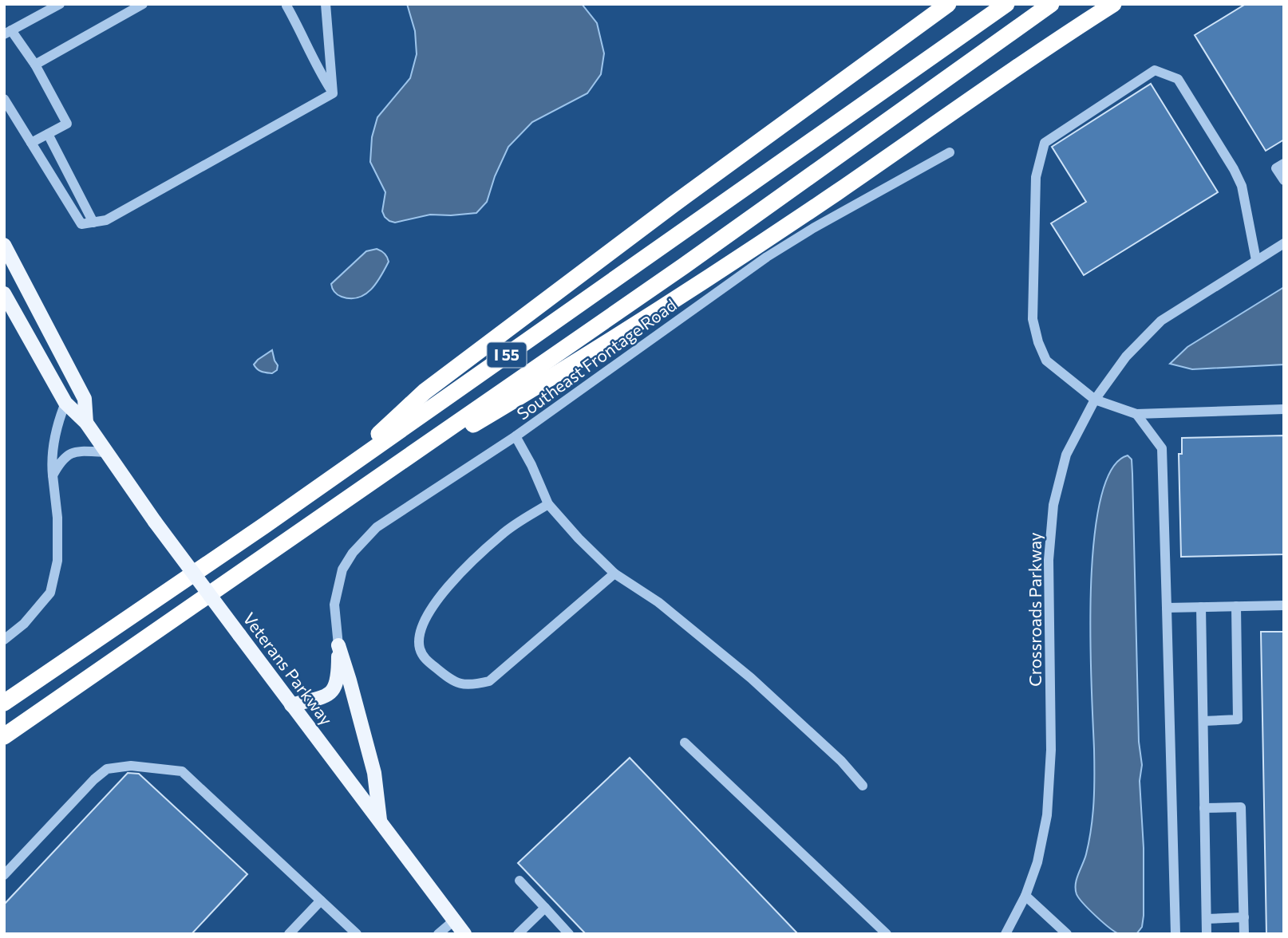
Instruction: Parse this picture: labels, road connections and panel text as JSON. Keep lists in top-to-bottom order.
{
  "streets": {
    "highway": ["I 55"],
    "main road": ["Veterans Parkway"],
    "street": ["Southeast Frontage Road", "Crossroads Parkway"]
  }
}
